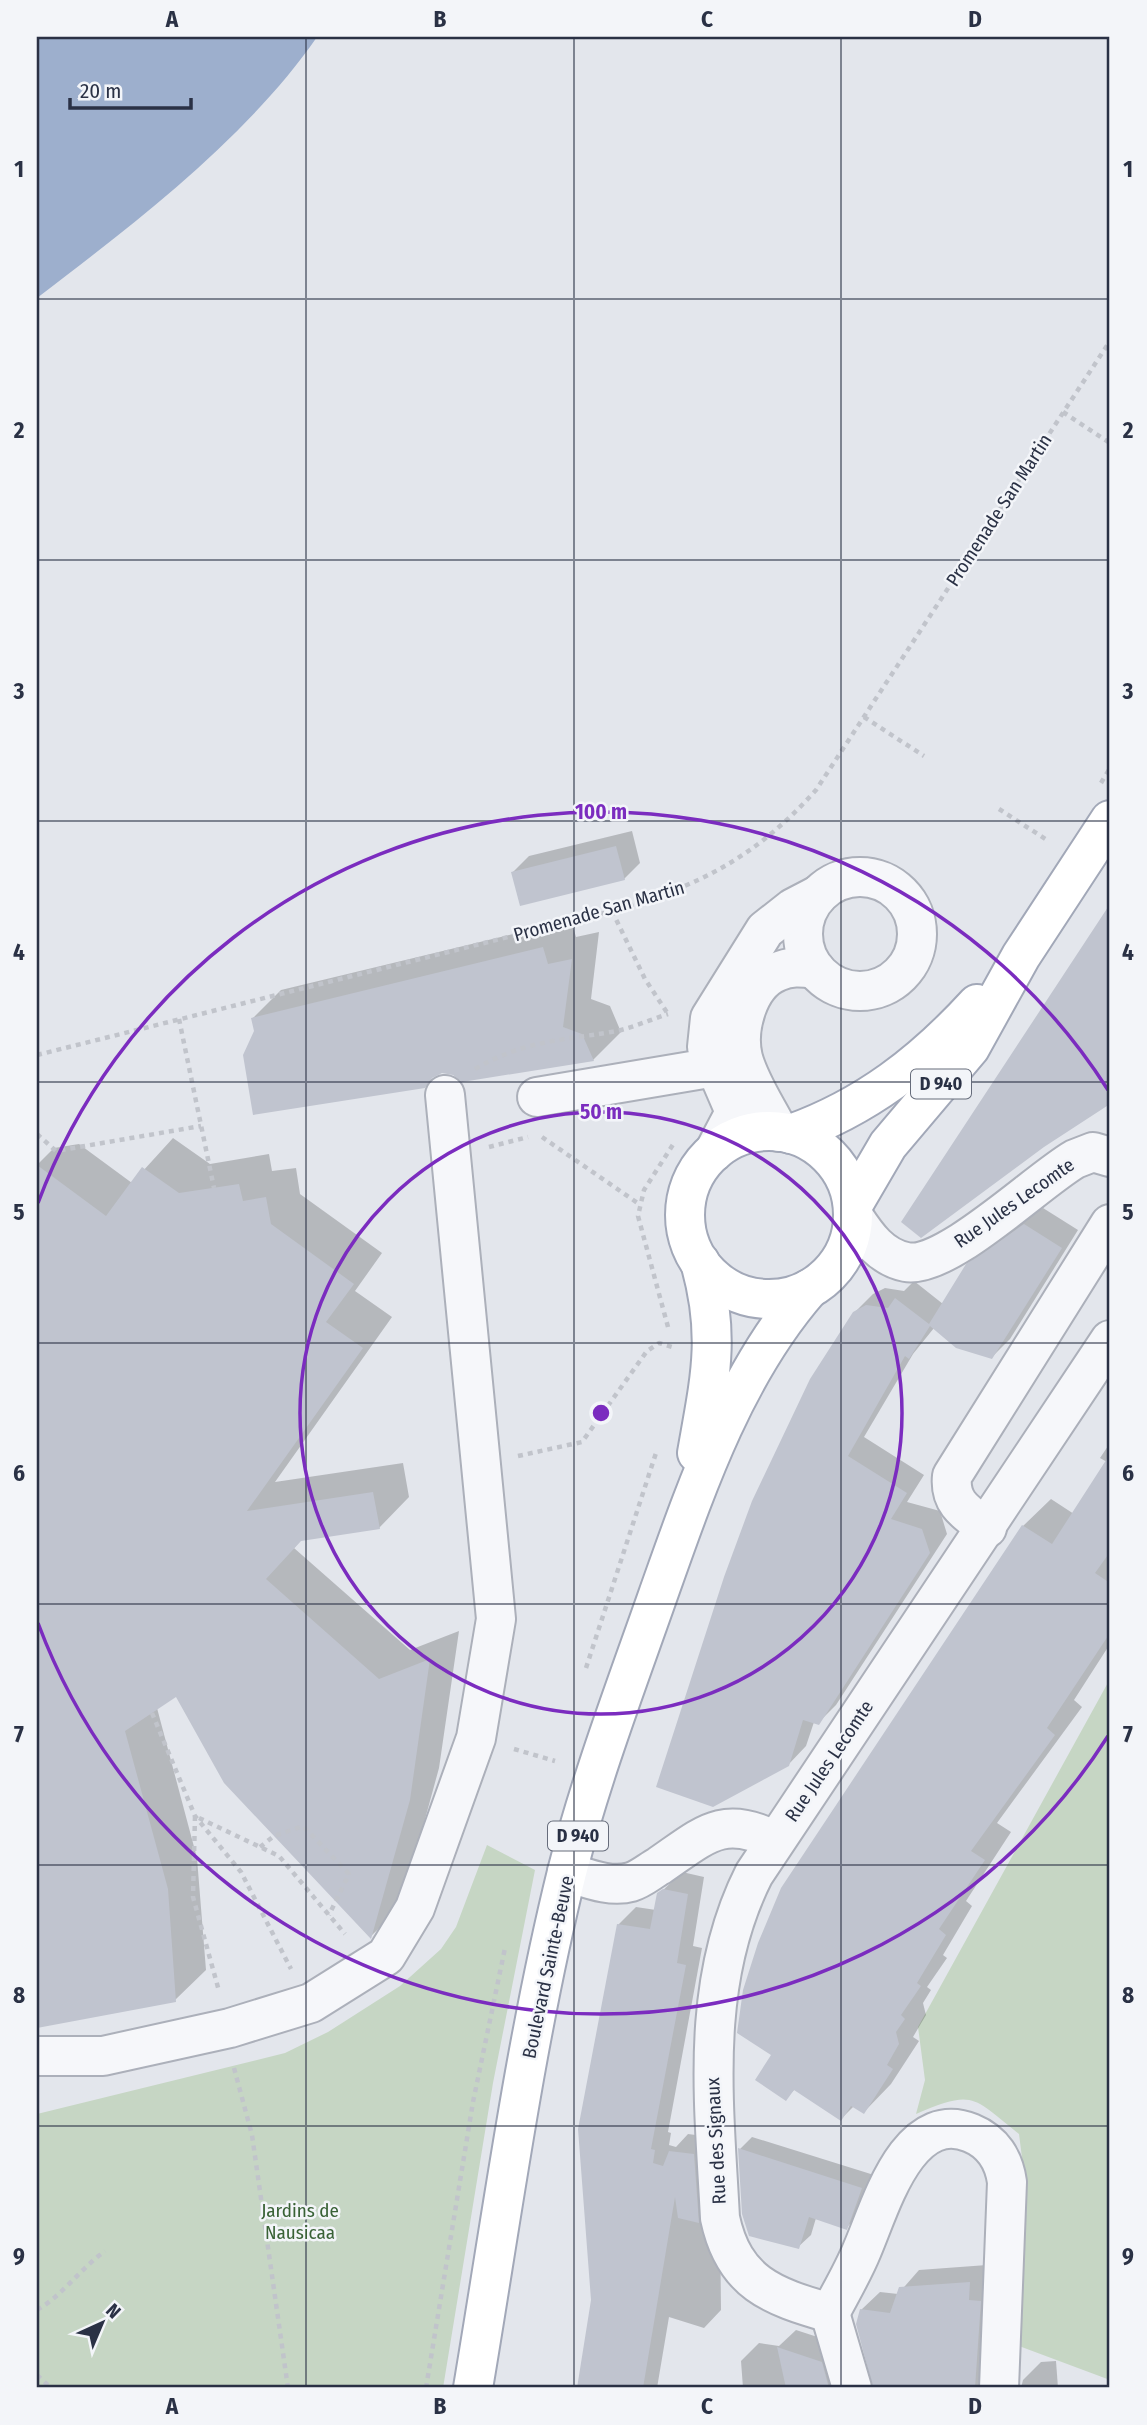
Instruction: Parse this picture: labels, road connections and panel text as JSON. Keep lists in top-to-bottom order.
{
  "streets": {
    "main road": ["D 940", "Boulevard Sainte-Beuve"],
    "street": ["Rue Jules Lecomte", "Rue des Signaux"],
    "path": ["Promenade San Martin"]
  },
  "crossings": [
    ["D 940", "Rue Jules Lecomte"],
    ["D 940", "Boulevard Sainte-Beuve"],
    ["Rue Jules Lecomte", "Boulevard Sainte-Beuve"],
    ["Rue Jules Lecomte", "Rue des Signaux"]
  ],
  "parks": ["Jardins de Nausicaa"],
  "scale_bar": "20 m",
  "north": "top right",
  "grid": {
    "columns": [
      "A",
      "B",
      "C",
      "D"
    ],
    "rows": [
      "1",
      "2",
      "3",
      "4",
      "5",
      "6",
      "7",
      "8",
      "9"
    ]
  },
  "rings": ["100 m", "50 m"]
}
